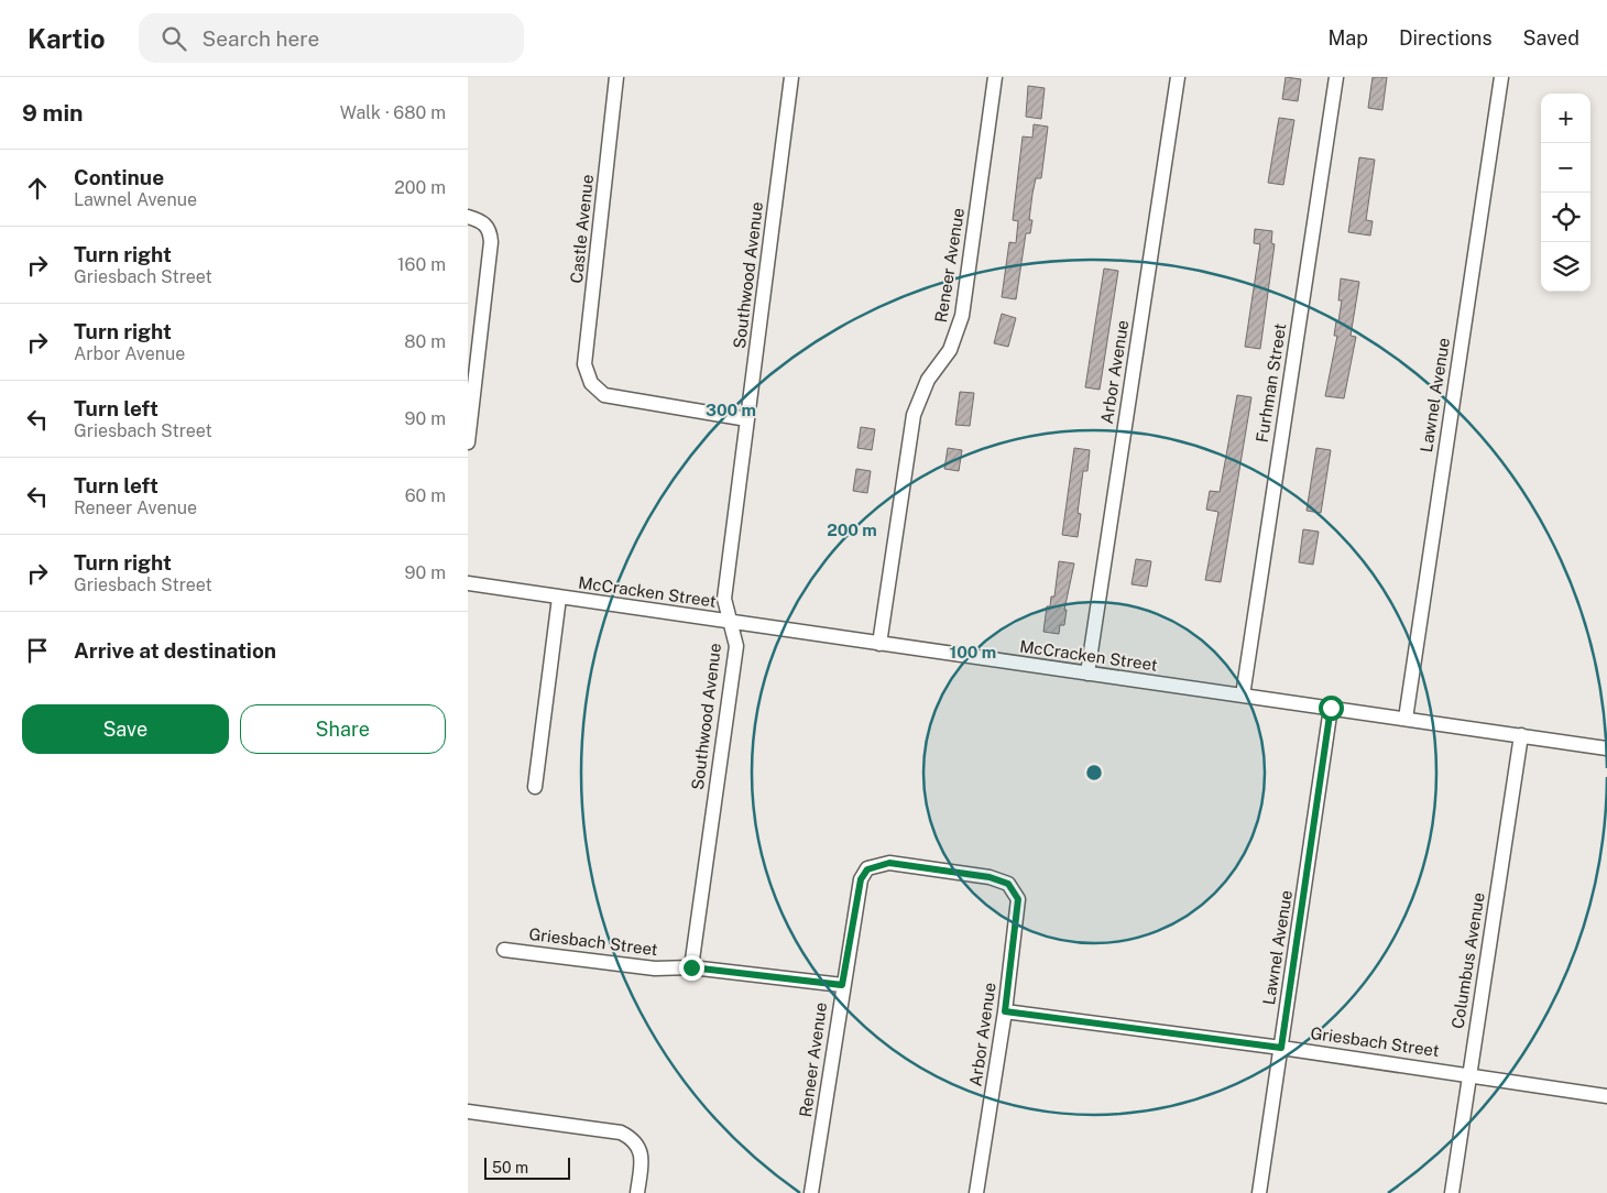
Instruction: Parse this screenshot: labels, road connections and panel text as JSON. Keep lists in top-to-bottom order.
{
  "streets": {
    "street": [
      "Castle Avenue",
      "Reneer Avenue",
      "Southwood Avenue",
      "Arbor Avenue",
      "Furhman Street",
      "Lawnel Avenue",
      "McCracken Street",
      "Griesbach Street",
      "Columbus Avenue"
    ]
  },
  "crossings": [
    ["Castle Avenue", "Southwood Avenue"],
    ["Reneer Avenue", "Arbor Avenue"],
    ["Reneer Avenue", "McCracken Street"],
    ["Reneer Avenue", "Griesbach Street"],
    ["Southwood Avenue", "McCracken Street"],
    ["Southwood Avenue", "Griesbach Street"],
    ["Arbor Avenue", "McCracken Street"],
    ["Arbor Avenue", "Griesbach Street"],
    ["Furhman Street", "McCracken Street"],
    ["Lawnel Avenue", "McCracken Street"],
    ["Lawnel Avenue", "Griesbach Street"],
    ["McCracken Street", "Columbus Avenue"],
    ["Griesbach Street", "Columbus Avenue"]
  ],
  "scale_bar": "50 m",
  "page": {
    "header": "Kartio",
    "search": "Search here",
    "nav": ["Map", "Directions", "Saved"],
    "heading": ["9 min", "Walk · 680 m"],
    "map_buttons": ["+", "−"],
    "list": [
      ["Continue", "Lawnel Avenue", "200 m"],
      ["Turn right", "Griesbach Street", "160 m"],
      ["Turn right", "Arbor Avenue", "80 m"],
      ["Turn left", "Griesbach Street", "90 m"],
      ["Turn left", "Reneer Avenue", "60 m"],
      ["Turn right", "Griesbach Street", "90 m"],
      "Arrive at destination"
    ],
    "buttons": ["Save", "Share"],
    "scale": "50 m"
  },
  "rings": ["300 m", "200 m", "100 m"]
}
